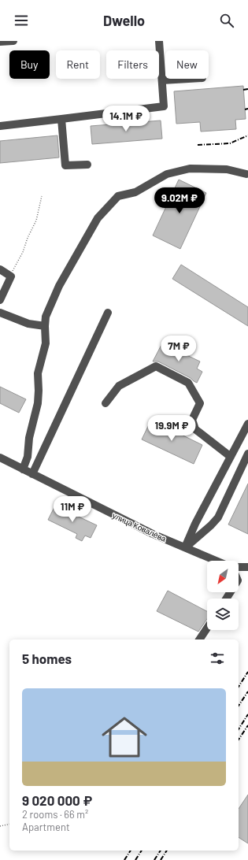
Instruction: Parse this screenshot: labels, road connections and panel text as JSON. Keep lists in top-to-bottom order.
{
  "streets": {
    "street": ["улица Ковалёва"]
  },
  "north": "bottom left",
  "page": {
    "header": "Dwello",
    "chip": [
      "Buy",
      "Rent",
      "Filters",
      "New"
    ],
    "price": [
      "14.1M ₽",
      "9.02M ₽",
      "7M ₽",
      "19.9M ₽",
      "11M ₽"
    ],
    "heading": "5 homes",
    "list": [
      {
        "name": "9 020 000 ₽",
        "note": "2 rooms · 66 m² · Apartment"
      }
    ]
  }
}
